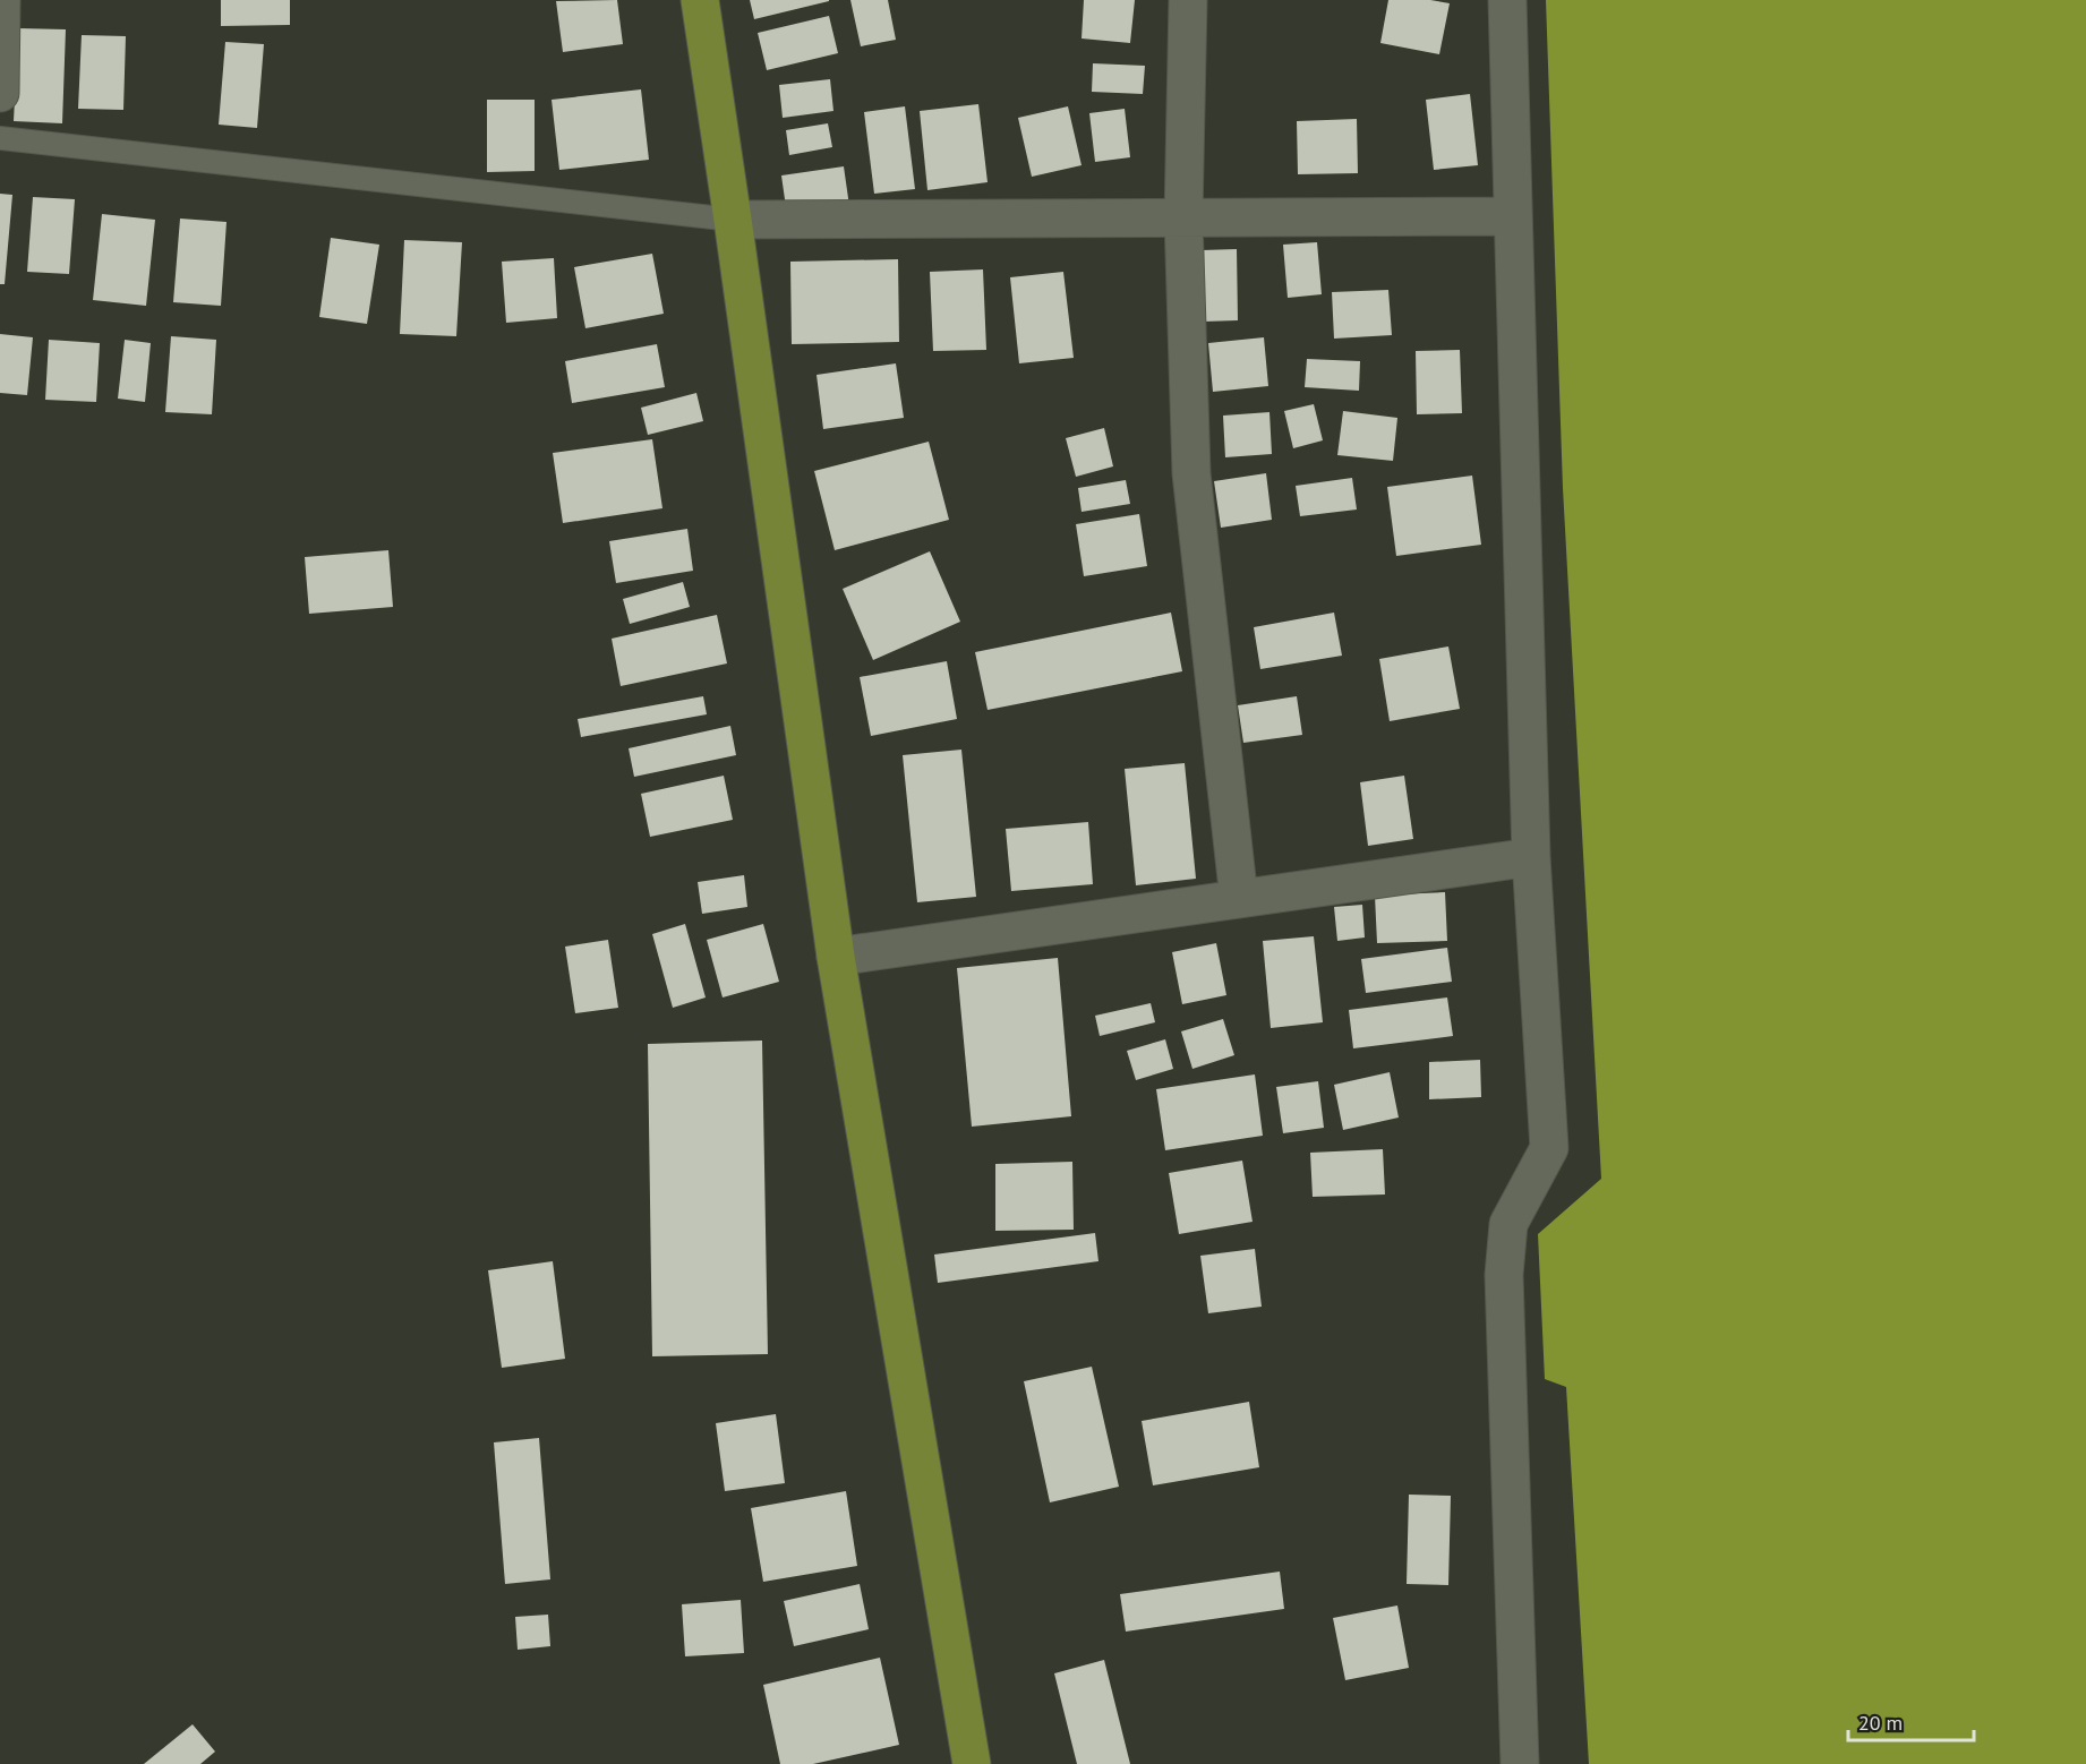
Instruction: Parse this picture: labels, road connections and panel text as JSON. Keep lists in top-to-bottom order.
{
  "scale_bar": "20 m"
}
